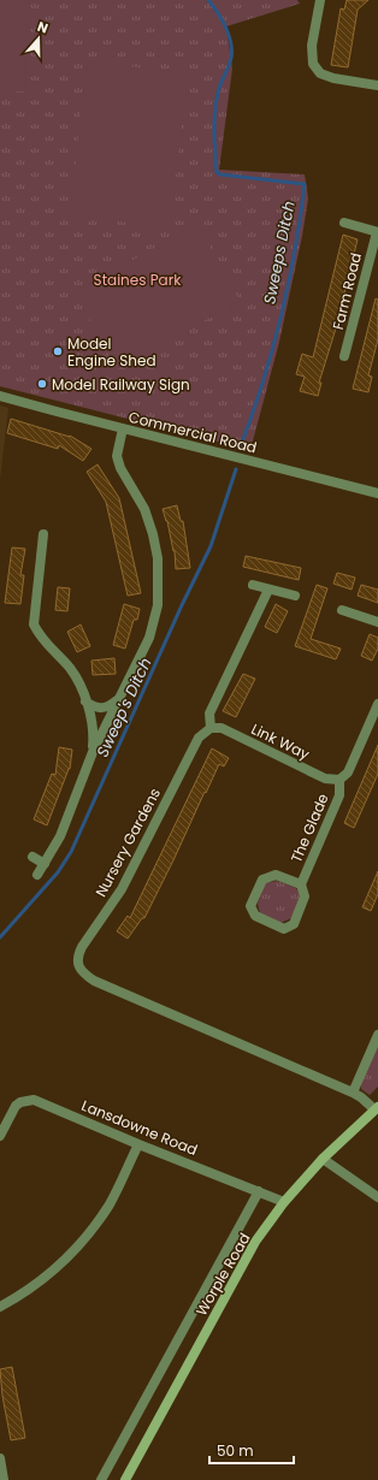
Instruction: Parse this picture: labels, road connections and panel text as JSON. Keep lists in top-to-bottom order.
{
  "streets": {
    "street": [
      "Farm Road",
      "Commercial Road",
      "Link Way",
      "The Glade",
      "Nursery Gardens",
      "Lansdowne Road",
      "Worple Road"
    ]
  },
  "crossings": [
    ["Link Way", "The Glade"],
    ["Link Way", "Nursery Gardens"],
    ["Nursery Gardens", "Worple Road"],
    ["Lansdowne Road", "Worple Road"]
  ],
  "water": ["Sweeps Ditch", "Sweep's Ditch"],
  "parks": ["Staines Park"],
  "places": ["Model Engine Shed", "Model Railway Sign"],
  "scale_bar": "50 m",
  "north": "top"
}
